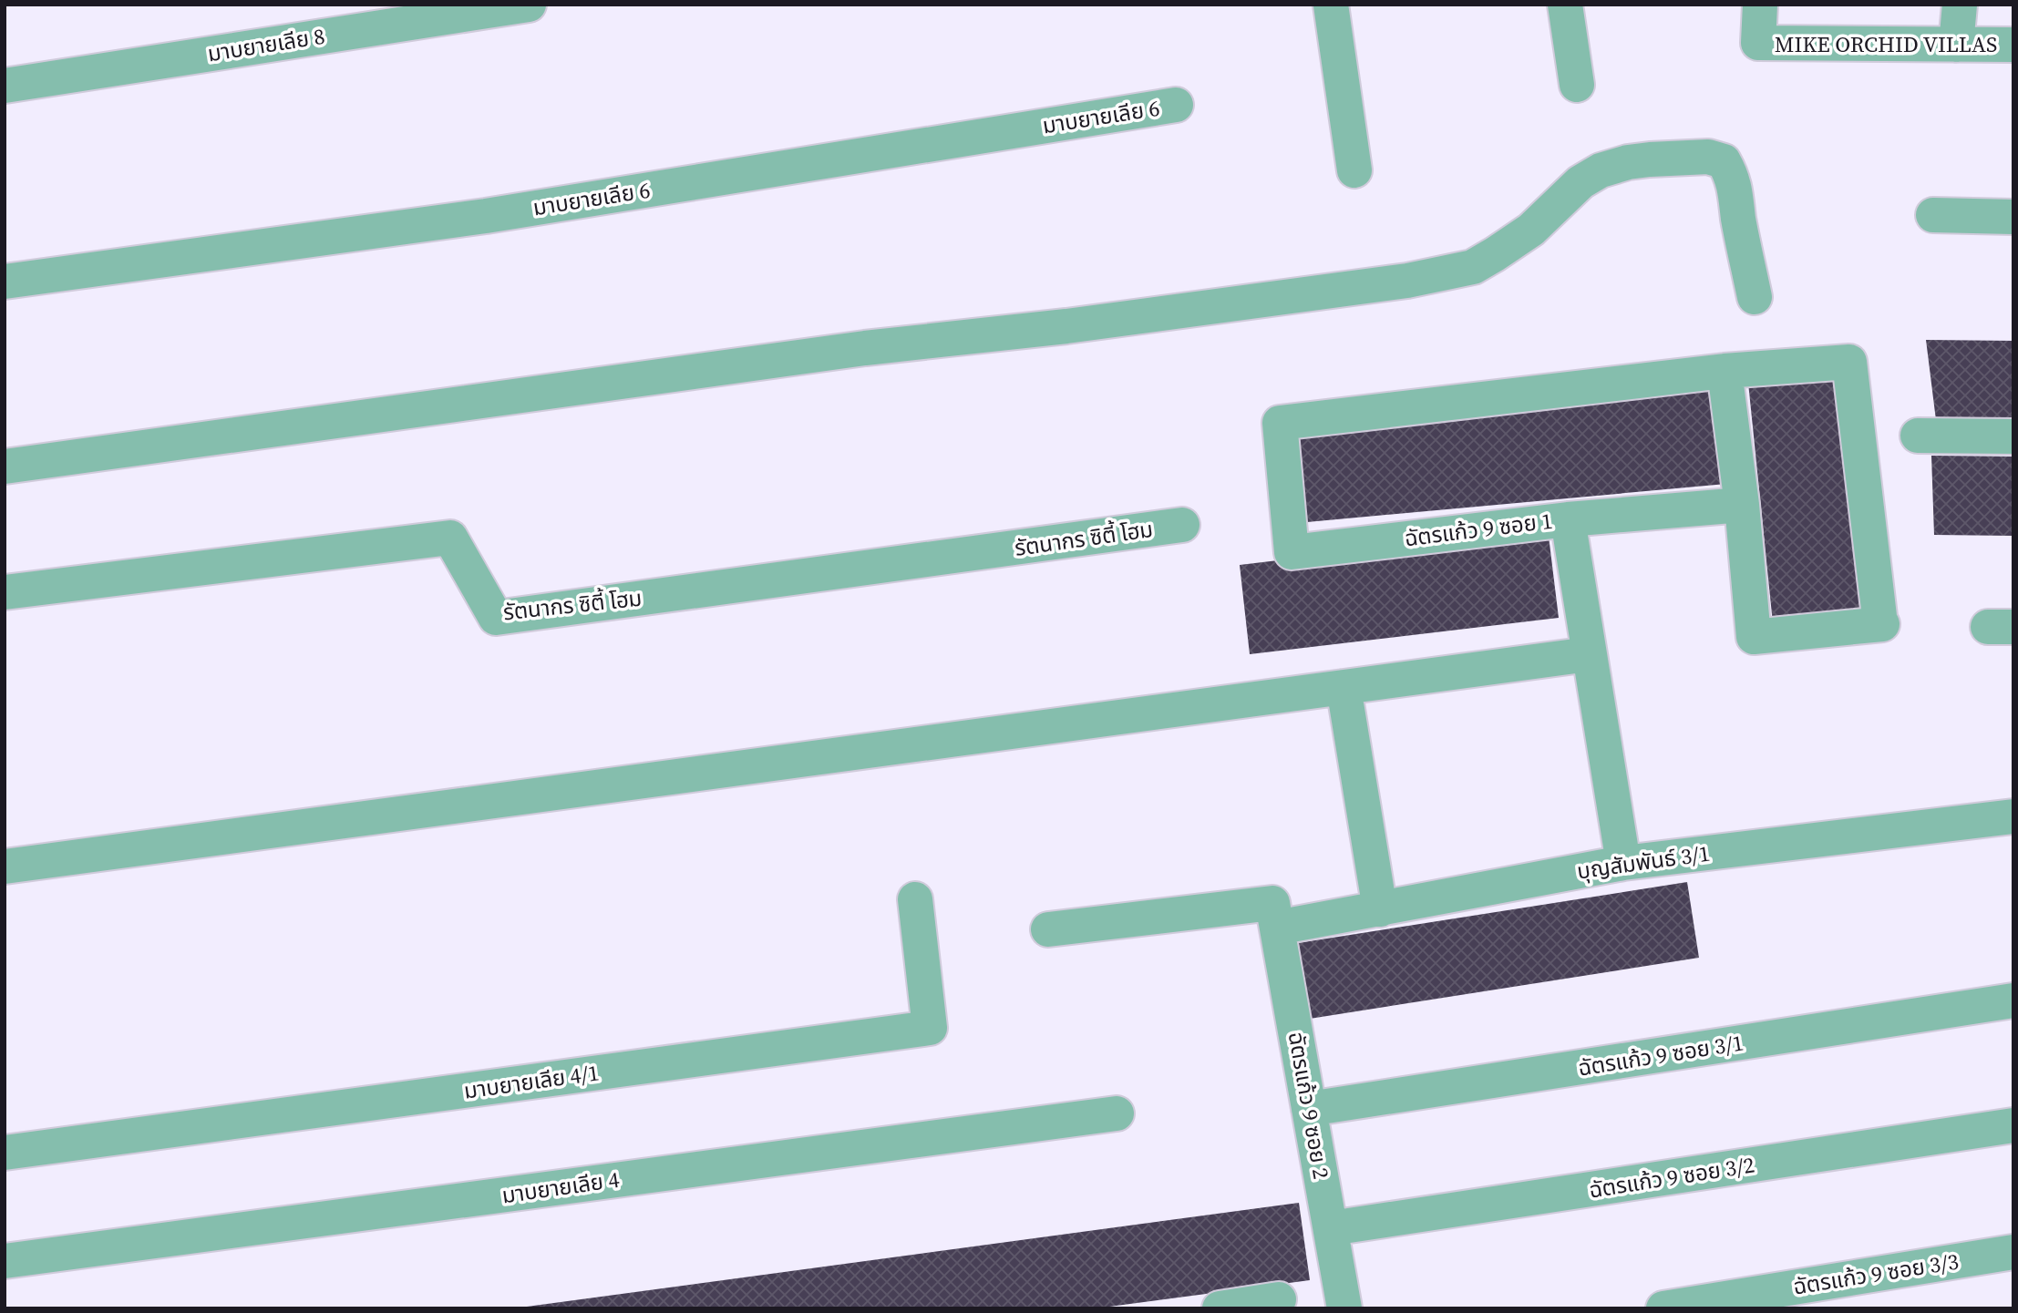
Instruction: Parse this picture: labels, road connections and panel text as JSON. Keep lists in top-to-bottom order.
{
  "streets": {
    "street": [
      "MIKE ORCHID VILLAS",
      "มาบยายเลีย 8",
      "มาบยายเลีย 6",
      "ฉัตรแก้ว 9 ซอย 1",
      "รัตนากร ซิตี้ โฮม",
      "บุญสัมพันธ์ 3/1",
      "ฉัตรแก้ว 9 ซอย 3/1",
      "มาบยายเลีย 4/1",
      "ฉัตรแก้ว 9 ซอย 2",
      "ฉัตรแก้ว 9 ซอย 3/2",
      "มาบยายเลีย 4",
      "ฉัตรแก้ว 9 ซอย 3/3"
    ]
  },
  "crossings": [
    ["ฉัตรแก้ว 9 ซอย 1", "บุญสัมพันธ์ 3/1"],
    ["บุญสัมพันธ์ 3/1", "ฉัตรแก้ว 9 ซอย 2"],
    ["ฉัตรแก้ว 9 ซอย 3/1", "ฉัตรแก้ว 9 ซอย 2"],
    ["ฉัตรแก้ว 9 ซอย 2", "ฉัตรแก้ว 9 ซอย 3/2"]
  ]
}
